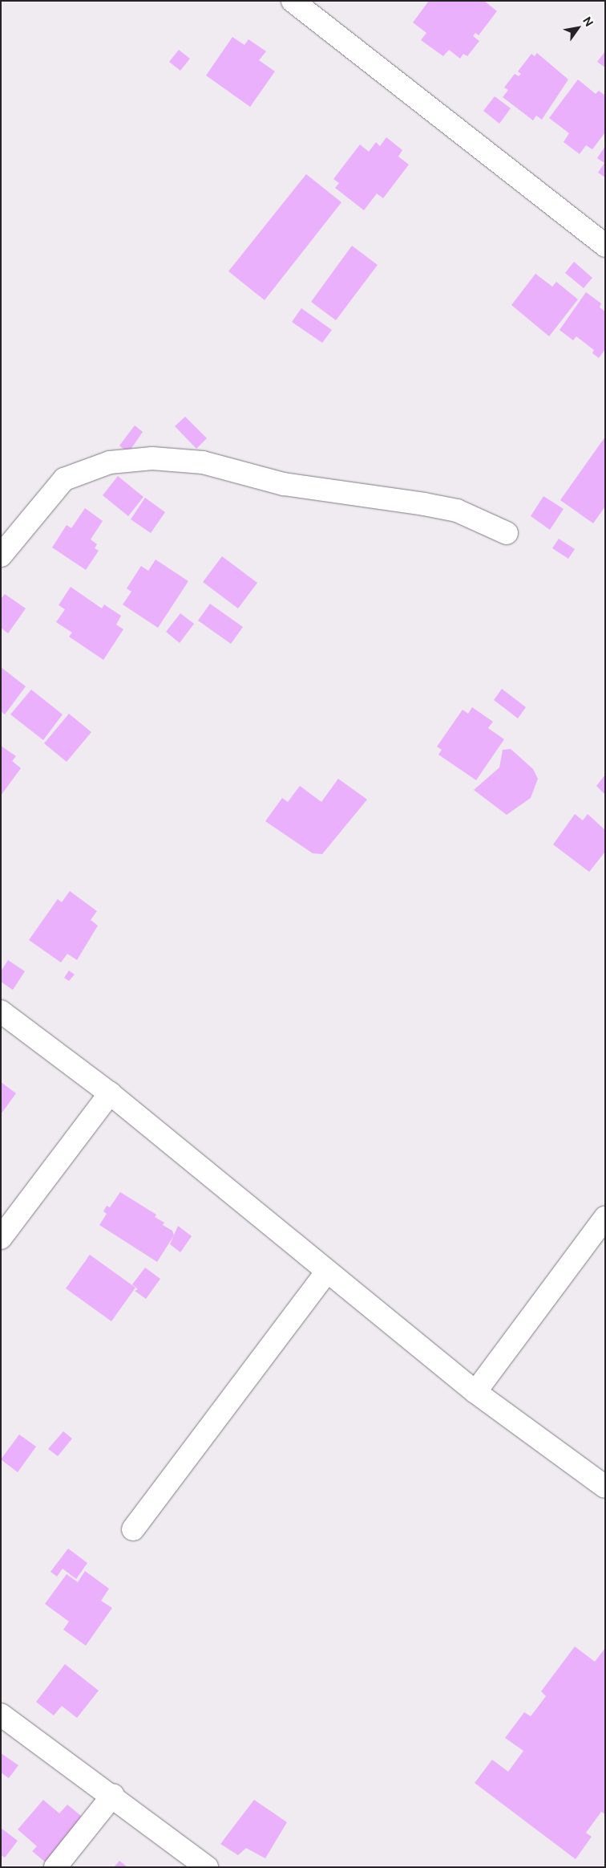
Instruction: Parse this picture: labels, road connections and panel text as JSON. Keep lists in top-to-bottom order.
{
  "north": "top right"
}
